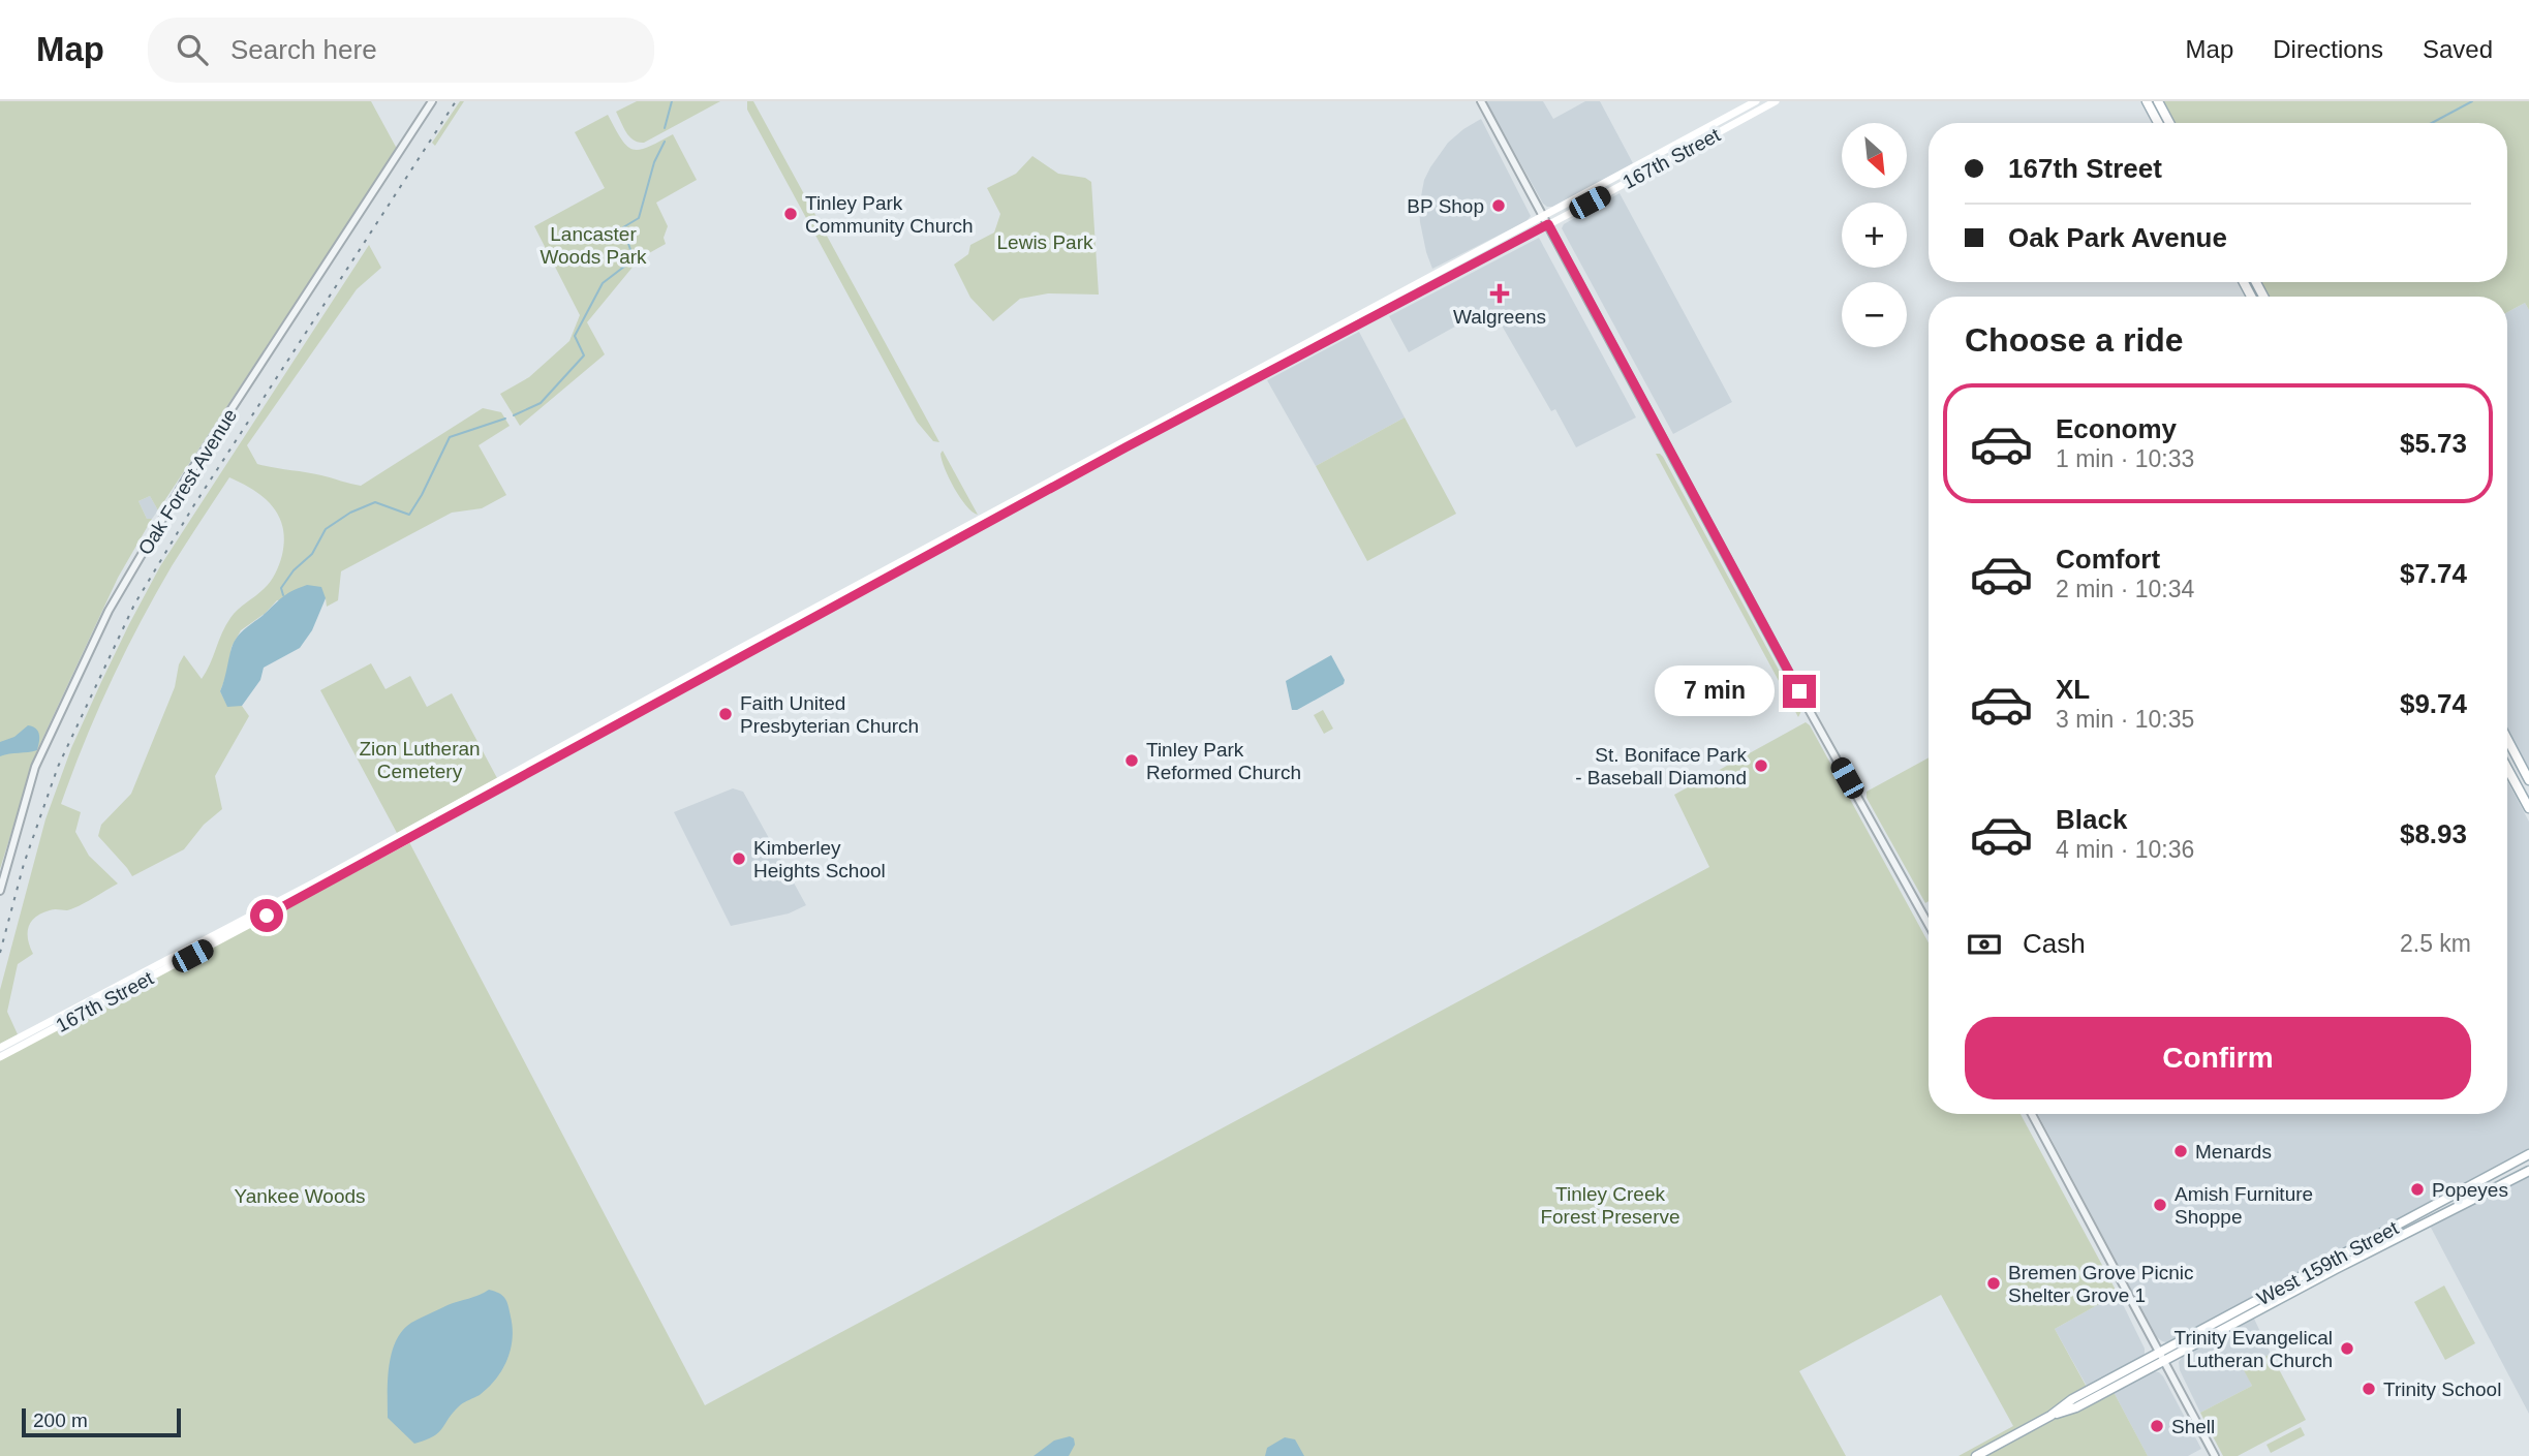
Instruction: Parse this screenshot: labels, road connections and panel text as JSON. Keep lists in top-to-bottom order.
{
  "streets": {
    "main road": ["167th Street", "West 159th Street"],
    "street": ["Oak Forest Avenue"]
  },
  "parks": [
    "Lancaster Woods Park",
    "Lewis Park",
    "Zion Lutheran Cemetery",
    "Tinley Creek Forest Preserve",
    "Yankee Woods"
  ],
  "places": {
    "other": [
      "BP Shop",
      "Tinley Park Community Church",
      "Faith United Presbyterian Church",
      "Tinley Park Reformed Church",
      "St. Boniface Park - Baseball Diamond",
      "Kimberley Heights School",
      "Menards",
      "Popeyes",
      "Amish Furniture Shoppe",
      "Bremen Grove Picnic Shelter Grove 1",
      "Trinity Evangelical Lutheran Church",
      "Trinity School",
      "Shell"
    ],
    "health": ["Walgreens"]
  },
  "scale_bar": "200 m",
  "north": "bottom right",
  "page": {
    "header": "Map",
    "search": "Search here",
    "nav": ["Map", "Directions", "Saved"],
    "map_buttons": ["+", "−"],
    "banner": ["167th Street", "Oak Park Avenue"],
    "heading": "Choose a ride",
    "list": [
      {
        "name": "Economy",
        "note": "1 min · 10:33",
        "value": "$5.73"
      },
      {
        "name": "Comfort",
        "note": "2 min · 10:34",
        "value": "$7.74"
      },
      {
        "name": "XL",
        "note": "3 min · 10:35",
        "value": "$9.74"
      },
      {
        "name": "Black",
        "note": "4 min · 10:36",
        "value": "$8.93"
      }
    ],
    "bubble": "7 min",
    "pay": ["Cash", "2.5 km"],
    "buttons": "Confirm",
    "scale": "200 m"
  }
}
